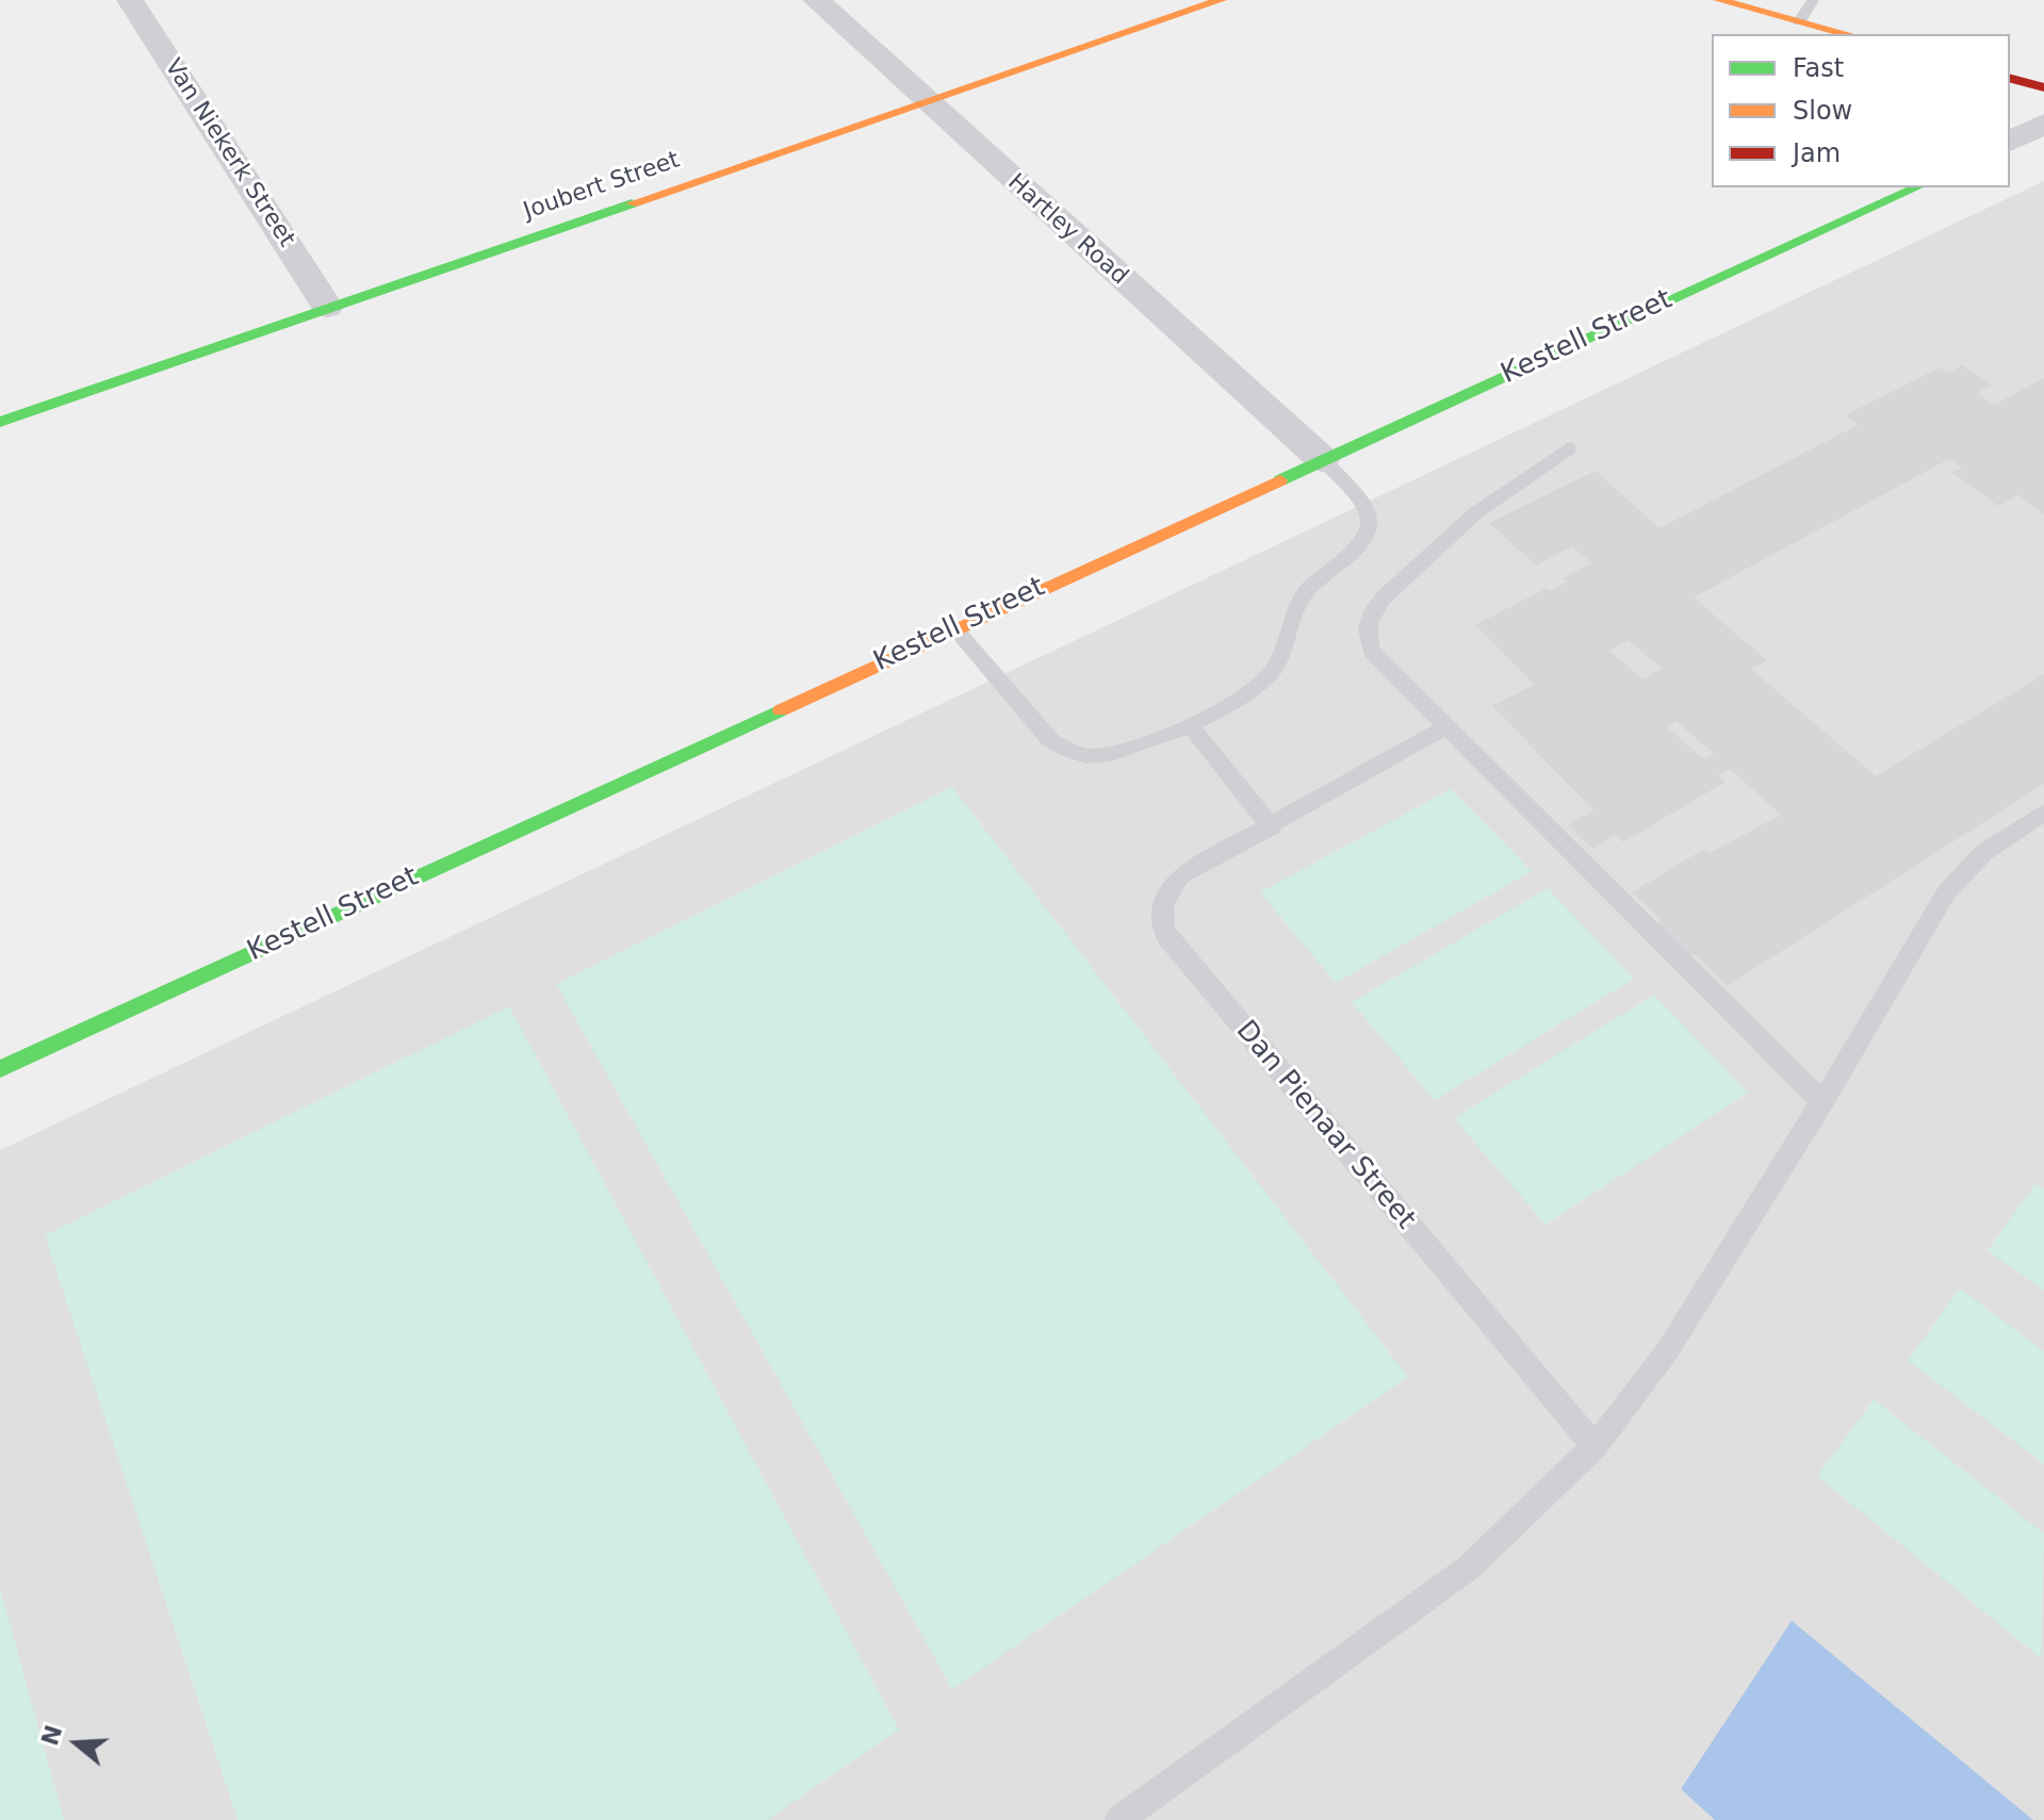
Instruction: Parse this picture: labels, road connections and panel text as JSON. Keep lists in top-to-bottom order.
{
  "streets": {
    "street": [
      "Van Niekerk Street",
      "Joubert Street",
      "Hartley Road",
      "Kestell Street"
    ],
    "lane": ["Dan Pienaar Street"]
  },
  "crossings": [
    ["Van Niekerk Street", "Joubert Street"],
    ["Joubert Street", "Hartley Road"],
    ["Hartley Road", "Kestell Street"]
  ],
  "legend": ["Fast", "Slow", "Jam"],
  "north": "left"
}
